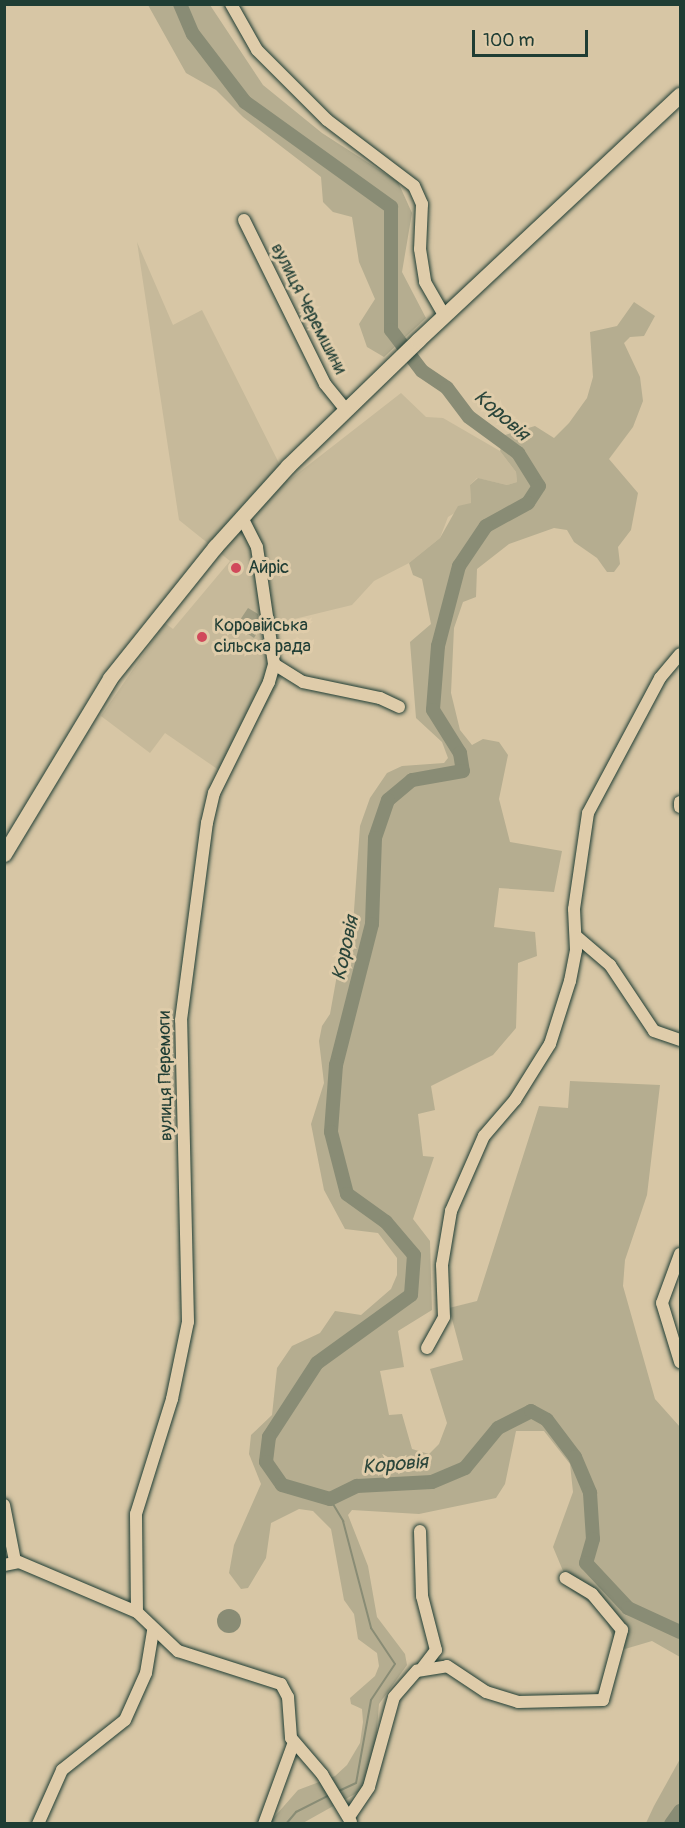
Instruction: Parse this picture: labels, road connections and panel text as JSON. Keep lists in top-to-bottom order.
{
  "streets": {
    "street": ["вулиця Черемшини", "вулиця Перемоги"]
  },
  "water": ["Коровія"],
  "places": ["Айріс", "Коровійська сільска рада"],
  "scale_bar": "100 m"
}
